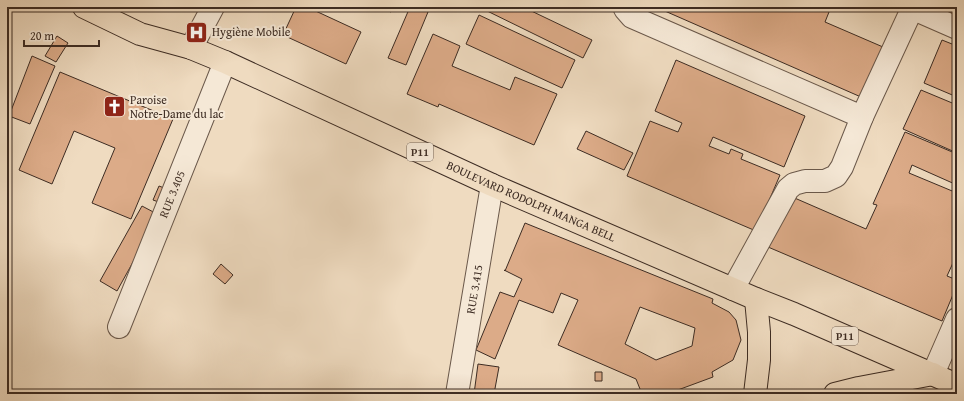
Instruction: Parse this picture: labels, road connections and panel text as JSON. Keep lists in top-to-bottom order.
{
  "streets": {
    "main road": ["P11", "BOULEVARD RODOLPH MANGA BELL"],
    "street": ["RUE 3.405", "RUE 3.415"]
  },
  "crossings": [
    ["RUE 3.405", "BOULEVARD RODOLPH MANGA BELL"],
    ["BOULEVARD RODOLPH MANGA BELL", "RUE 3.415"]
  ],
  "places": {
    "hospital": ["Hygiène Mobile"],
    "church": ["Paroise Notre-Dame du lac"]
  },
  "scale_bar": "20 m"
}
